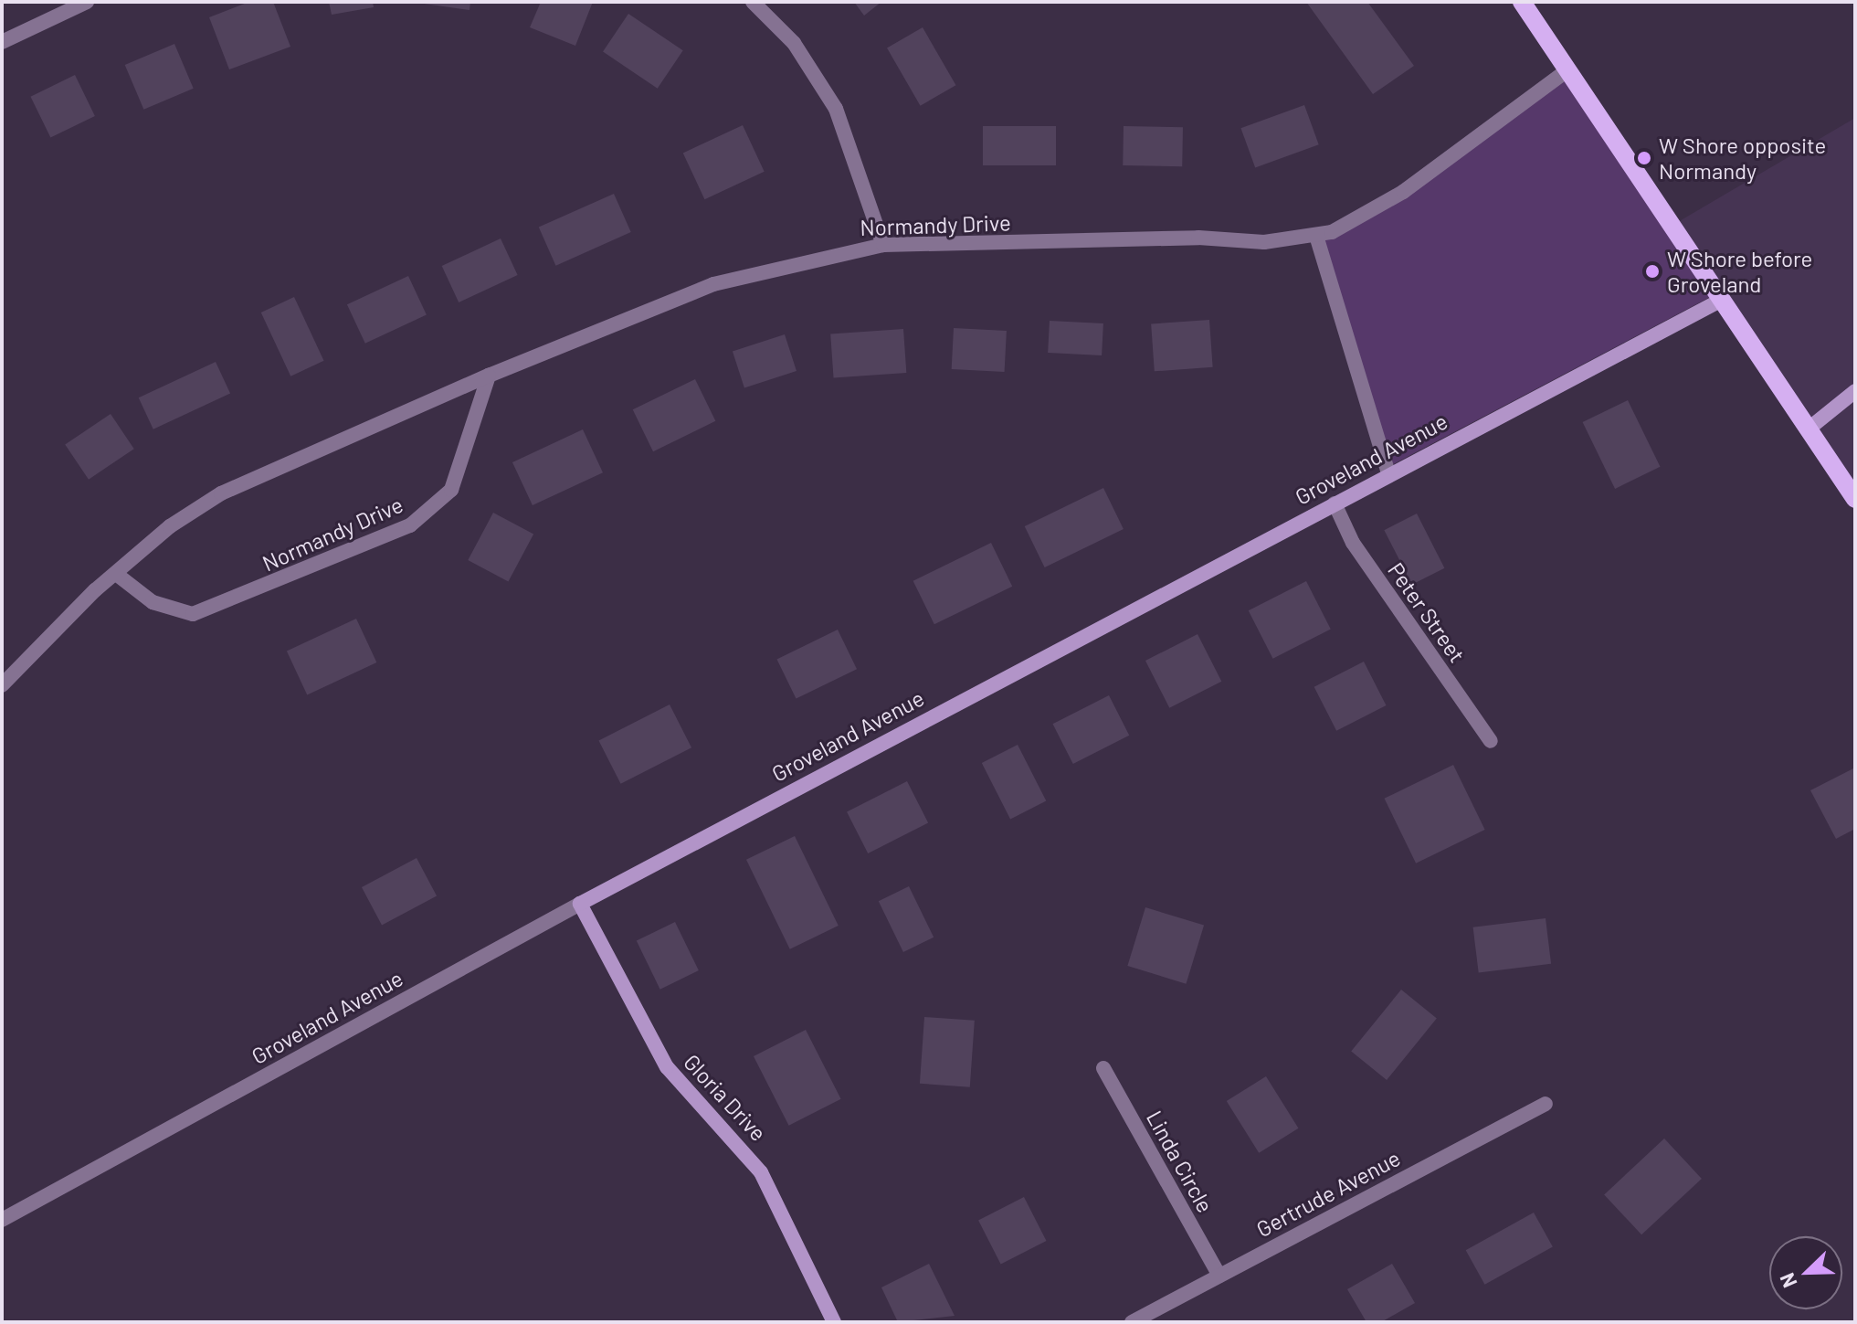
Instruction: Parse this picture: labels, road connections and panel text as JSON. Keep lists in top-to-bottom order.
{
  "streets": {
    "street": [
      "Normandy Drive",
      "Groveland Avenue",
      "Peter Street",
      "Gloria Drive",
      "Linda Circle",
      "Gertrude Avenue"
    ]
  },
  "crossings": [
    ["Groveland Avenue", "Peter Street"],
    ["Groveland Avenue", "Gloria Drive"],
    ["Linda Circle", "Gertrude Avenue"]
  ],
  "places": ["W Shore opposite Normandy", "W Shore before Groveland"],
  "north": "bottom left"
}
